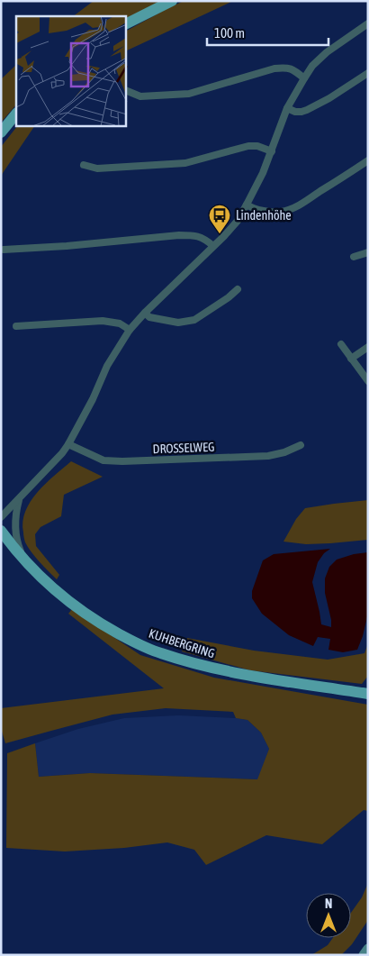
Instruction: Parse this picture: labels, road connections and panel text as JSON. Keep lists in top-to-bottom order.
{
  "streets": {
    "main road": ["KUHBERGRING"],
    "street": ["DROSSELWEG"]
  },
  "places": {
    "bus stop": ["Lindenhöhe"]
  },
  "scale_bar": "100 m",
  "north": "top"
}
